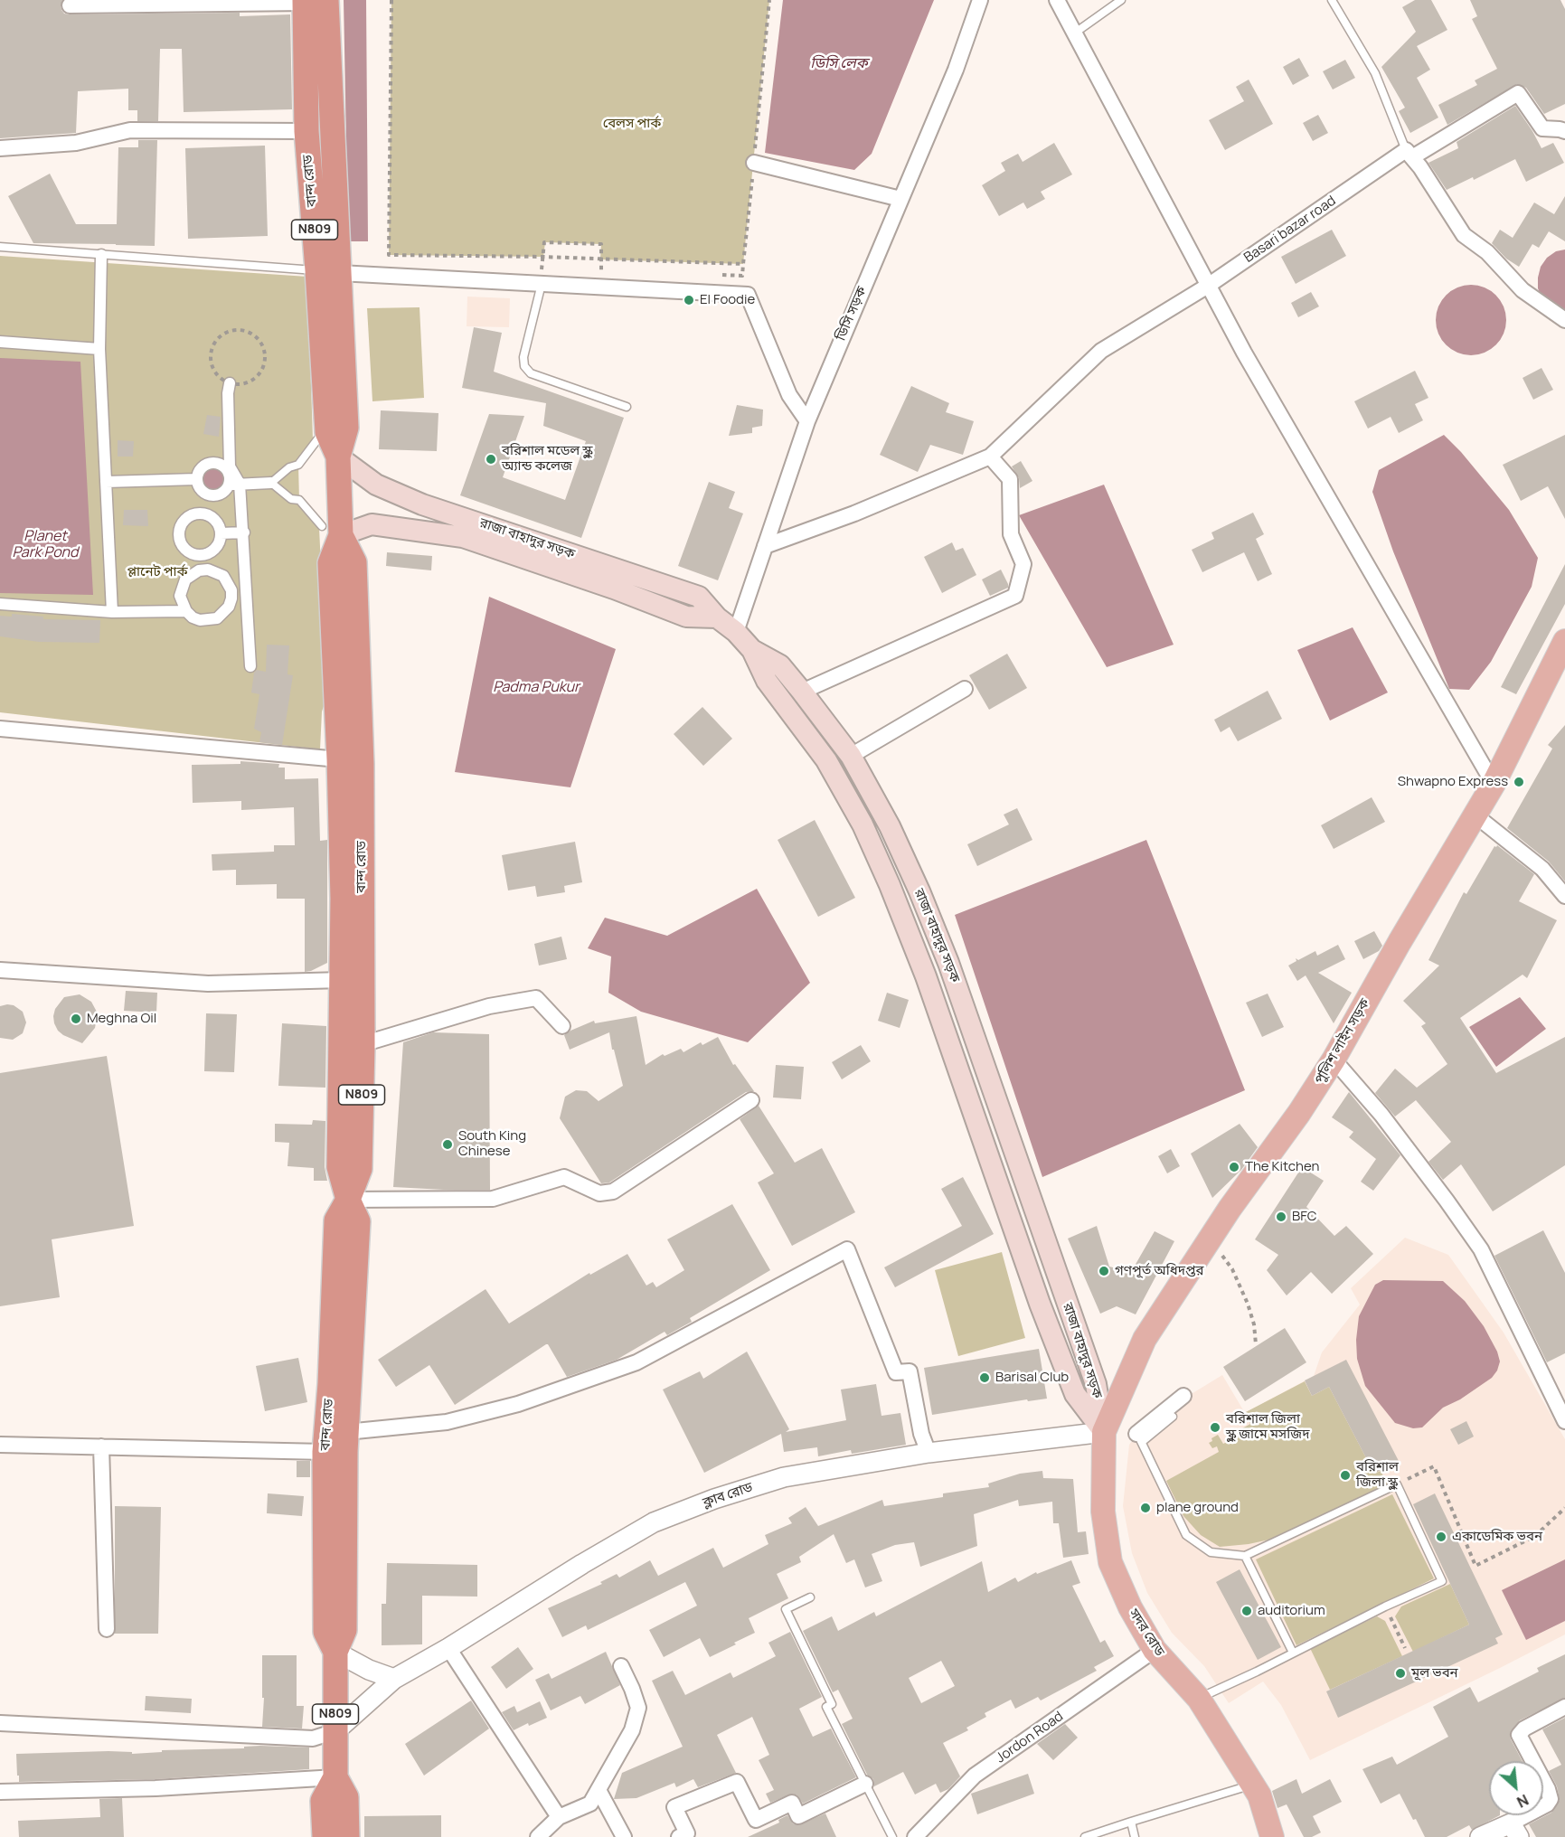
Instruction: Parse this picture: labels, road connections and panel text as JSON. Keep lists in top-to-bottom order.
{
  "streets": {
    "highway": ["বান্দ রোড", "N809"],
    "main road": ["রাজা বাহাদুর সড়ক", "পুলিশ লাইন সড়ক", "সদর রোড"],
    "street": [
      "Basari bazar road",
      "ডিসি সড়ক",
      "ক্লাব রোড",
      "Jordon Road"
    ]
  },
  "crossings": [
    ["বান্দ রোড", "রাজা বাহাদুর সড়ক"],
    ["বান্দ রোড", "ক্লাব রোড"],
    ["ডিসি সড়ক", "রাজা বাহাদুর সড়ক"],
    ["রাজা বাহাদুর সড়ক", "পুলিশ লাইন সড়ক"],
    ["রাজা বাহাদুর সড়ক", "ক্লাব রোড"],
    ["রাজা বাহাদুর সড়ক", "সদর রোড"],
    ["পুলিশ লাইন সড়ক", "ক্লাব রোড"],
    ["পুলিশ লাইন সড়ক", "সদর রোড"],
    ["ক্লাব রোড", "সদর রোড"],
    ["সদর রোড", "Jordon Road"]
  ],
  "water": ["ডিসি লেক", "Planet Park Pond", "Padma Pukur"],
  "parks": ["বেলস পার্ক", "প্লানেট পার্ক"],
  "places": [
    "El Foodie",
    "বরিশাল মডেল স্কুল অ্যান্ড কলেজ",
    "Shwapno Express",
    "Meghna Oil",
    "South King Chinese",
    "The Kitchen",
    "BFC",
    "গণপূর্ত অধিদপ্তর",
    "Barisal Club",
    "বরিশাল জিলা স্কুল জামে মসজিদ",
    "বরিশাল জিলা স্কুল",
    "plane ground",
    "একাডেমিক ভবন",
    "auditorium",
    "মূল ভবন"
  ],
  "north": "bottom right"
}
